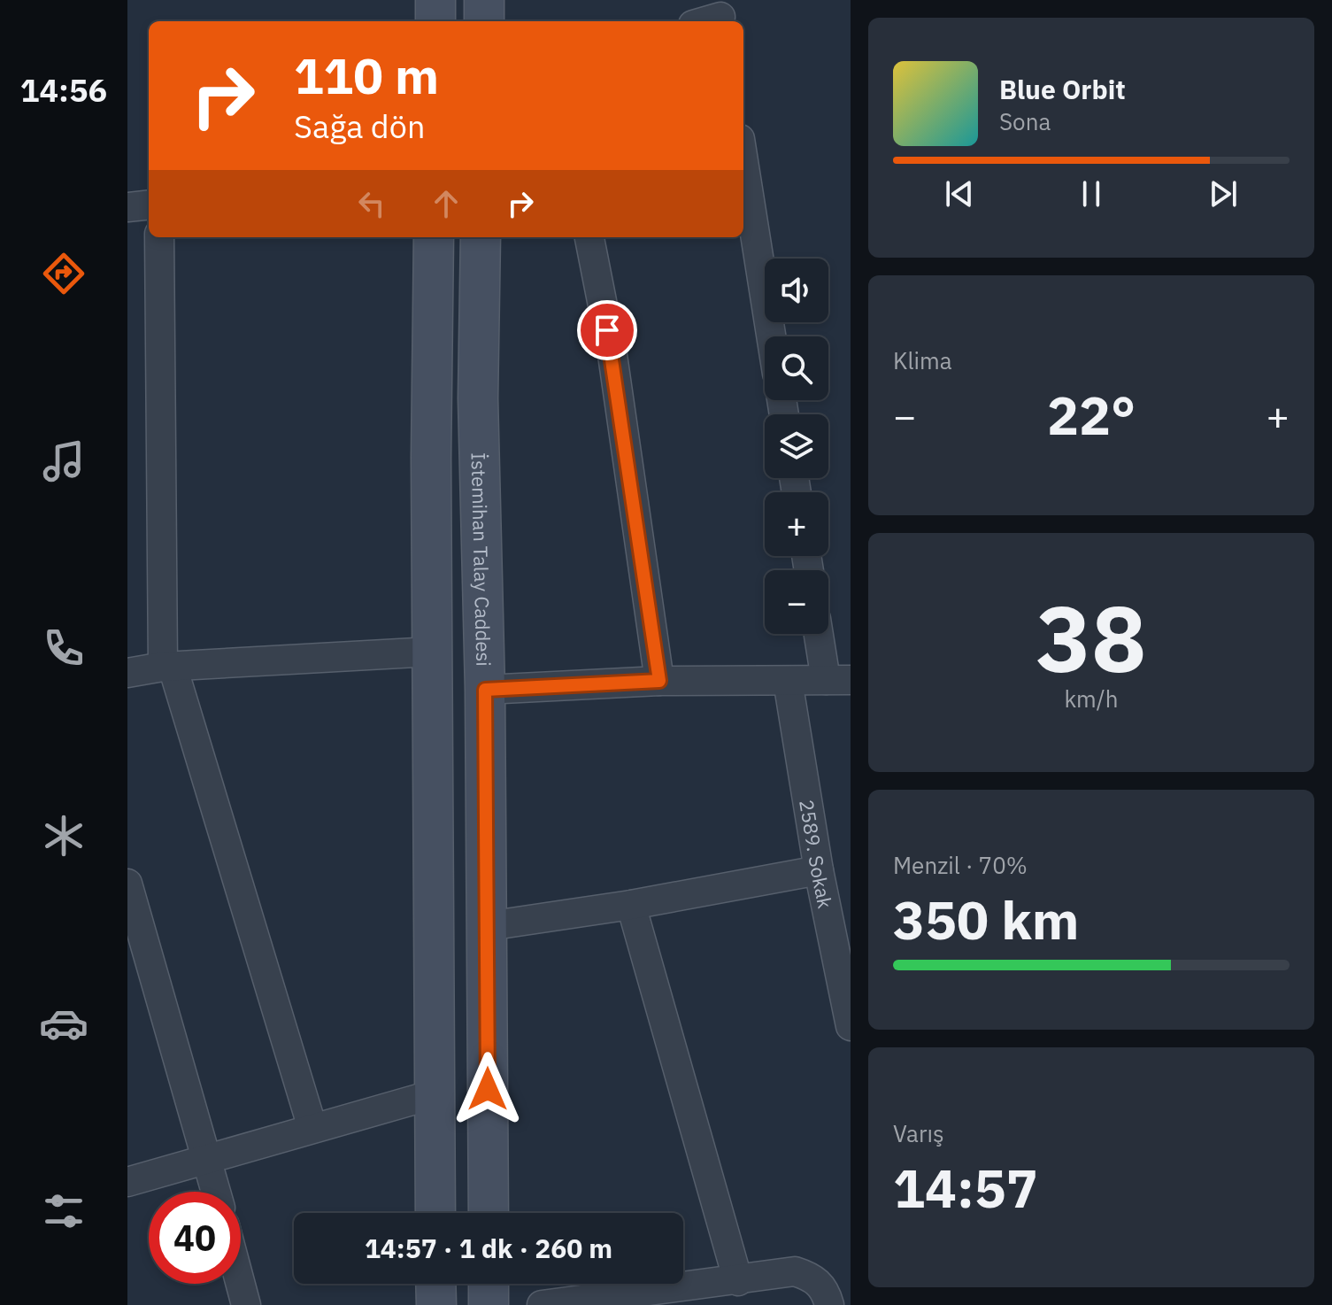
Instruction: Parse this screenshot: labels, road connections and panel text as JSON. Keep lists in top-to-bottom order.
{
  "streets": {
    "street": ["İstemihan Talay Caddesi", "2589. Sokak"]
  },
  "page": {
    "tabs": "14:56",
    "turn": ["110 m", "Sağa dön"],
    "song": ["Blue Orbit", "Sona"],
    "map_buttons": ["+", "−"],
    "tile": [
      "Klima",
      ["38", "km/h"],
      ["Menzil · 70%", "350 km"],
      ["Varış", "14:57"]
    ],
    "heat": ["−", "22°", "+"],
    "limit": "40",
    "trip": "14:57 · 1 dk · 260 m"
  }
}
